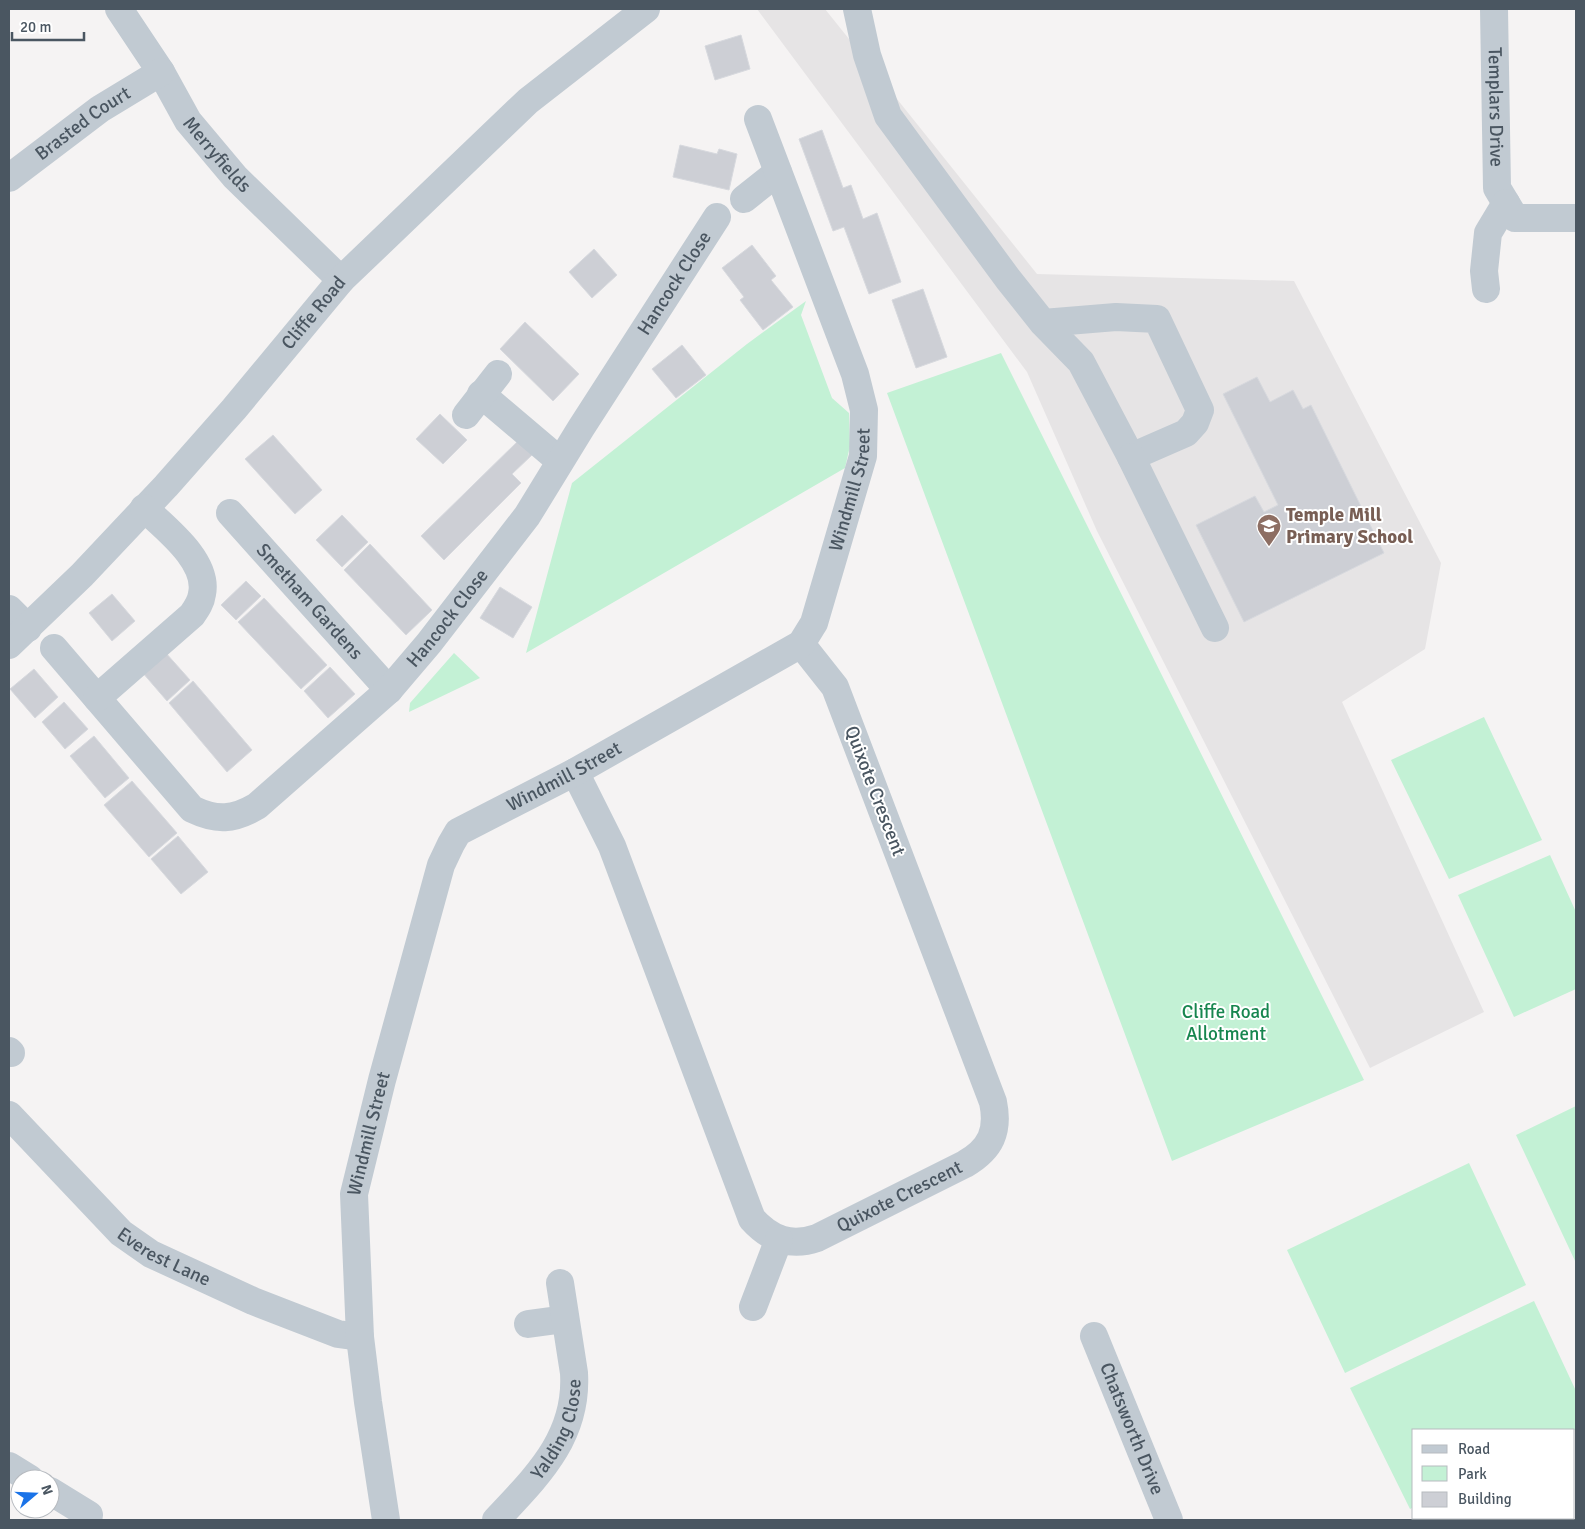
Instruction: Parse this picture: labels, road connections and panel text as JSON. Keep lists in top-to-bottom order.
{
  "streets": {
    "street": [
      "Templars Drive",
      "Brasted Court",
      "Merryfields",
      "Hancock Close",
      "Cliffe Road",
      "Windmill Street",
      "Smetham Gardens",
      "Quixote Crescent",
      "Everest Lane",
      "Yalding Close",
      "Chatsworth Drive"
    ]
  },
  "crossings": [
    ["Brasted Court", "Merryfields"],
    ["Merryfields", "Cliffe Road"],
    ["Hancock Close", "Smetham Gardens"],
    ["Windmill Street", "Quixote Crescent"],
    ["Windmill Street", "Everest Lane"]
  ],
  "parks": ["Cliffe Road Allotment"],
  "places": {
    "school or university": ["Temple Mill Primary School"]
  },
  "legend": ["Road", "Park", "Building"],
  "scale_bar": "20 m",
  "north": "right"
}
